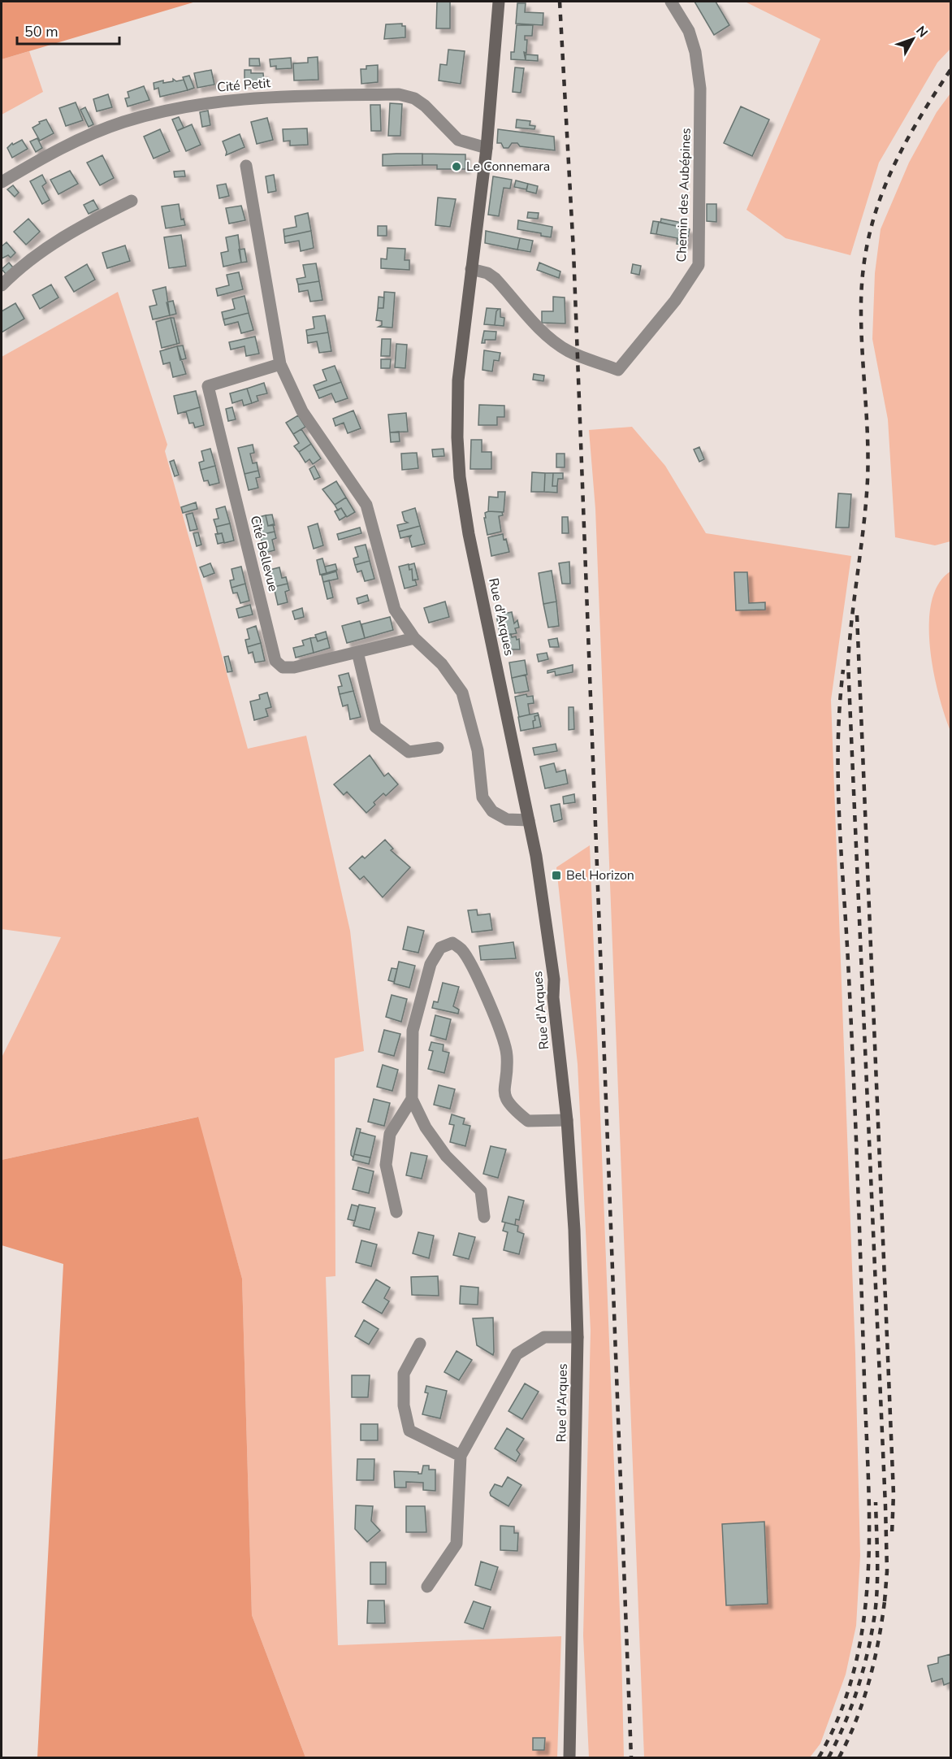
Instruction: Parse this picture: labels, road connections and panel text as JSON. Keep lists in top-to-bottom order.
{
  "streets": {
    "main road": ["Rue d'Arques"],
    "street": ["Cité Petit", "Chemin des Aubépines", "Cité Bellevue"]
  },
  "crossings": [
    ["Cité Petit", "Rue d'Arques"],
    ["Chemin des Aubépines", "Rue d'Arques"]
  ],
  "places": {
    "other": ["Le Connemara"],
    "transit": ["Bel Horizon"]
  },
  "scale_bar": "50 m",
  "north": "top right"
}
